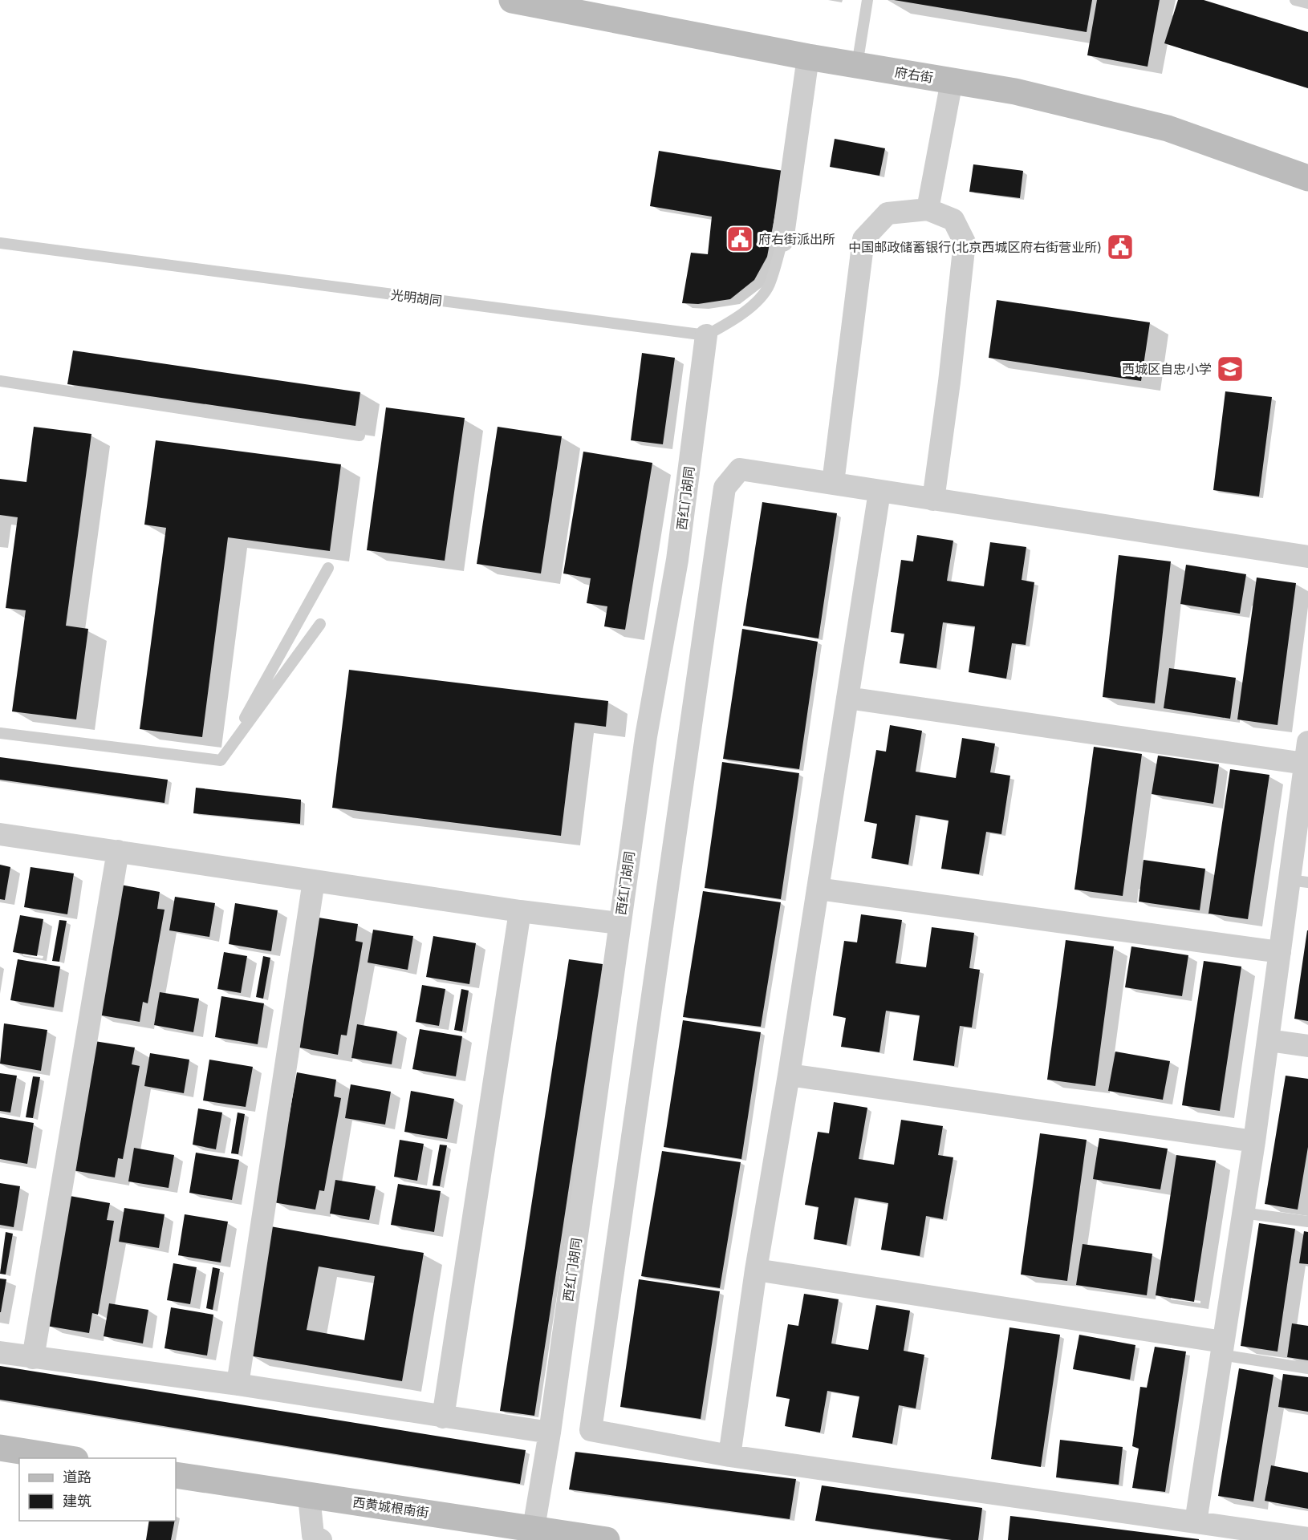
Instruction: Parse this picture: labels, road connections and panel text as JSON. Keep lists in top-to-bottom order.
{
  "streets": {
    "main road": ["府右街", "西黄城根南街"],
    "street": ["西红门胡同"],
    "lane": ["光明胡同"]
  },
  "crossings": [
    ["光明胡同", "西红门胡同"],
    ["西红门胡同", "西黄城根南街"]
  ],
  "places": {
    "public building": ["府右街派出所", "中国邮政储蓄银行(北京西城区府右街营业所)"],
    "school or university": ["西城区自忠小学"]
  },
  "legend": ["道路", "建筑"]
}
